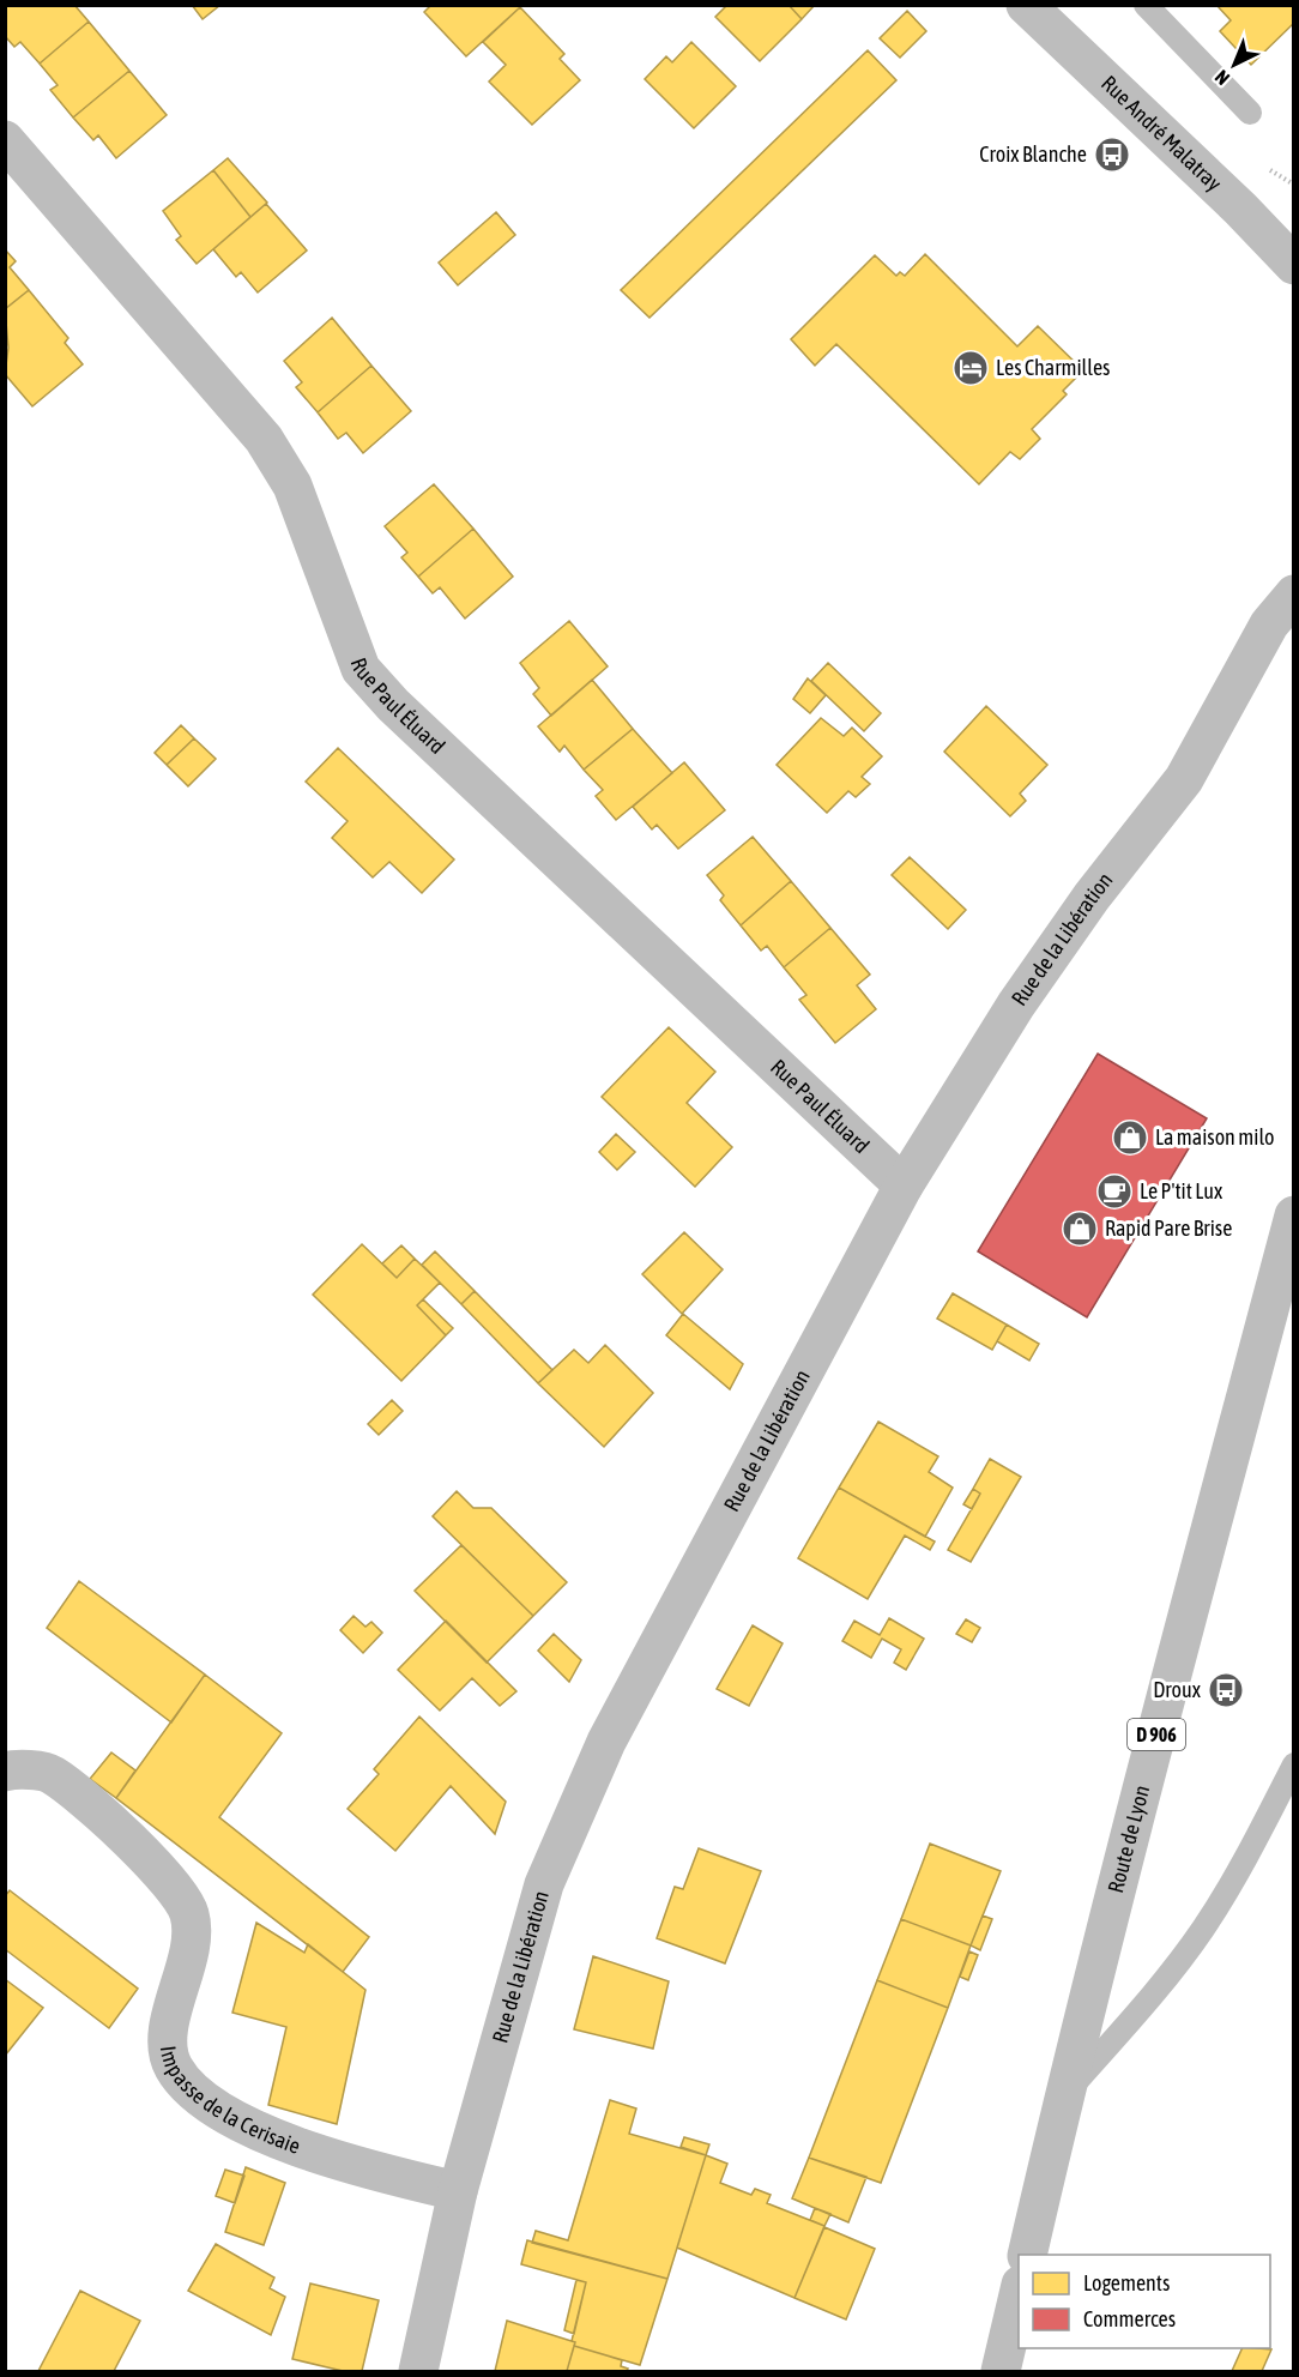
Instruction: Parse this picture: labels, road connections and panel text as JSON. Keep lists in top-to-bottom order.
{
  "streets": {
    "street": [
      "Rue André Malatray",
      "Rue Paul Éluard",
      "Rue de la Libération",
      "D 906",
      "Route de Lyon",
      "Impasse de la Cerisaie"
    ]
  },
  "crossings": [
    ["Rue Paul Éluard", "Rue de la Libération"],
    ["Rue de la Libération", "Impasse de la Cerisaie"]
  ],
  "places": {
    "bus stop": ["Croix Blanche", "Droux"],
    "hotel": ["Les Charmilles"],
    "shop": ["La maison milo", "Rapid Pare Brise"],
    "cafe": ["Le P'tit Lux"]
  },
  "legend": ["Logements", "Commerces"],
  "north": "bottom left"
}
